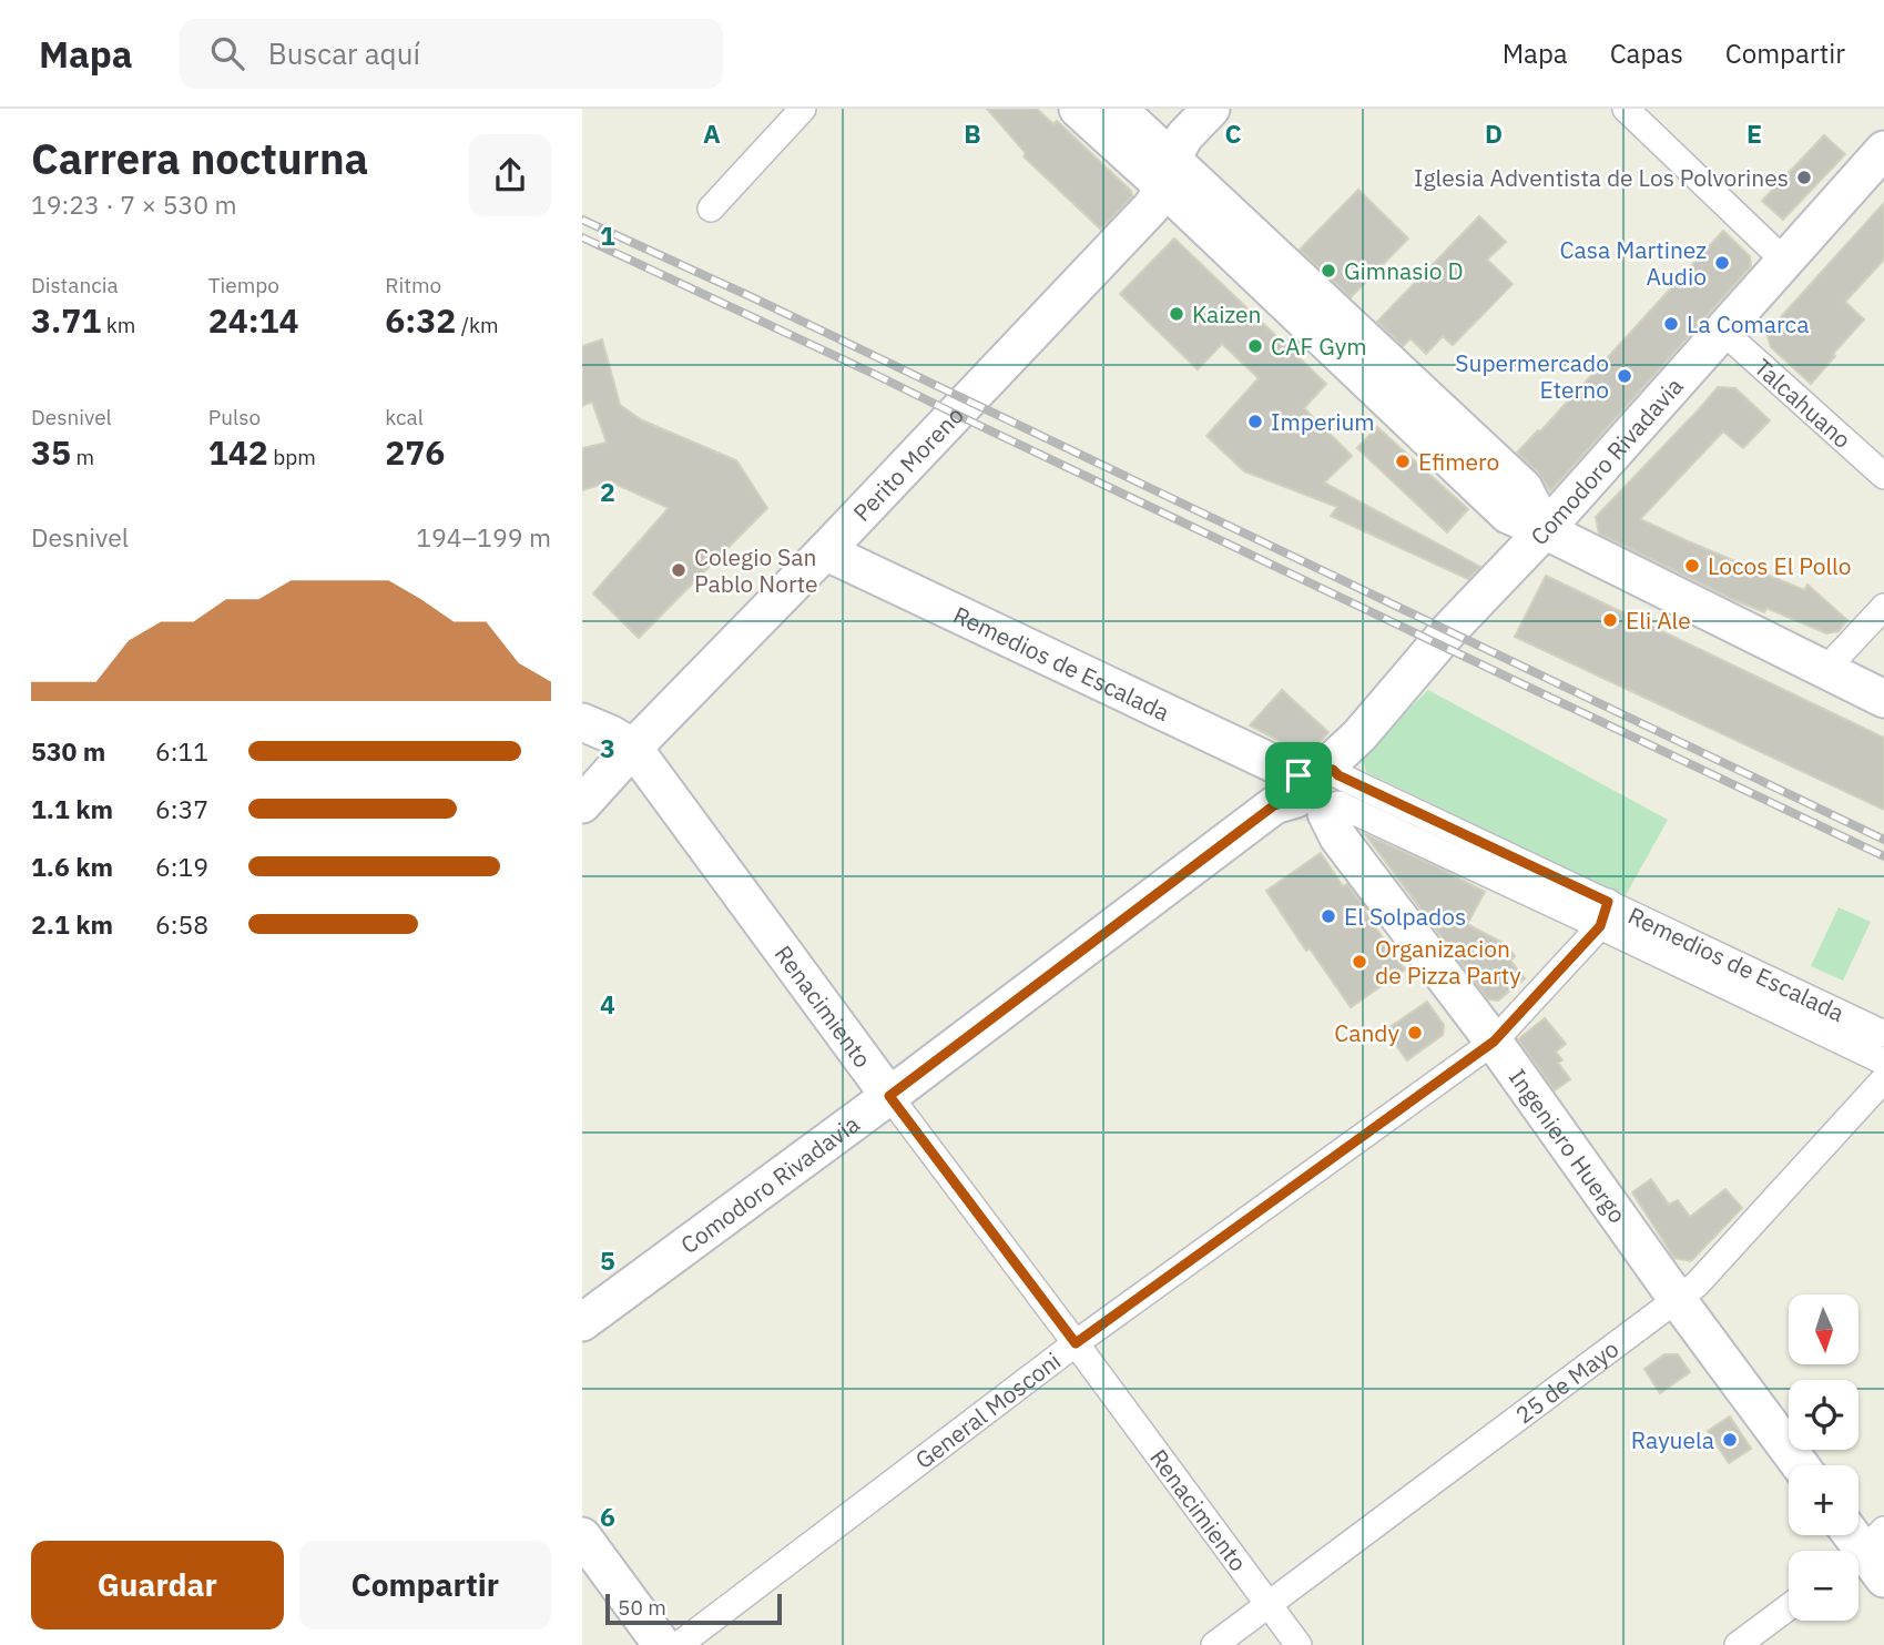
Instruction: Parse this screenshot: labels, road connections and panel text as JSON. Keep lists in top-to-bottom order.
{
  "streets": {
    "street": [
      "Talcahuano",
      "Comodoro Rivadavia",
      "Perito Moreno",
      "Remedios de Escalada",
      "Renacimiento",
      "Ingeniero Huergo",
      "25 de Mayo",
      "General Mosconi"
    ]
  },
  "crossings": [
    ["Talcahuano", "Comodoro Rivadavia"],
    ["Comodoro Rivadavia", "Remedios de Escalada"],
    ["Comodoro Rivadavia", "Renacimiento"],
    ["Comodoro Rivadavia", "Ingeniero Huergo"],
    ["Perito Moreno", "Remedios de Escalada"],
    ["Perito Moreno", "Renacimiento"],
    ["Remedios de Escalada", "Ingeniero Huergo"],
    ["Remedios de Escalada", "General Mosconi"],
    ["Renacimiento", "25 de Mayo"],
    ["Renacimiento", "General Mosconi"],
    ["Ingeniero Huergo", "25 de Mayo"],
    ["Ingeniero Huergo", "General Mosconi"]
  ],
  "places": [
    "Iglesia Adventista de Los Polvorines",
    "Casa Martinez Audio",
    "Gimnasio D",
    "Kaizen",
    "La Comarca",
    "CAF Gym",
    "Supermercado Eterno",
    "Imperium",
    "Efimero",
    "Locos El Pollo",
    "Colegio San Pablo Norte",
    "Eli Ale",
    "El Solpados",
    "Organizacion de Pizza Party",
    "Candy",
    "Rayuela"
  ],
  "scale_bar": "50 m",
  "north": "bottom",
  "page": {
    "header": "Mapa",
    "search": "Buscar aquí",
    "nav": ["Mapa", "Capas", "Compartir"],
    "heading": ["Carrera nocturna", "19:23 · 7 × 530 m"],
    "stats": [
      ["Distancia", "3.71 km"],
      ["Tiempo", "24:14"],
      ["Ritmo", "6:32 /km"],
      ["Desnivel", "35 m"],
      ["Pulso", "142 bpm"],
      ["kcal", "276"]
    ],
    "chart": ["Desnivel", "194–199 m"],
    "list": [
      {
        "name": "530 m",
        "note": "6:11"
      },
      {
        "name": "1.1 km",
        "note": "6:37"
      },
      {
        "name": "1.6 km",
        "note": "6:19"
      },
      {
        "name": "2.1 km",
        "note": "6:58"
      }
    ],
    "map_buttons": ["+", "−"],
    "buttons": ["Guardar", "Compartir"],
    "scale": "50 m"
  },
  "grid": {
    "columns": [
      "A",
      "B",
      "C",
      "D",
      "E"
    ],
    "rows": [
      "1",
      "2",
      "3",
      "4",
      "5",
      "6"
    ]
  }
}
